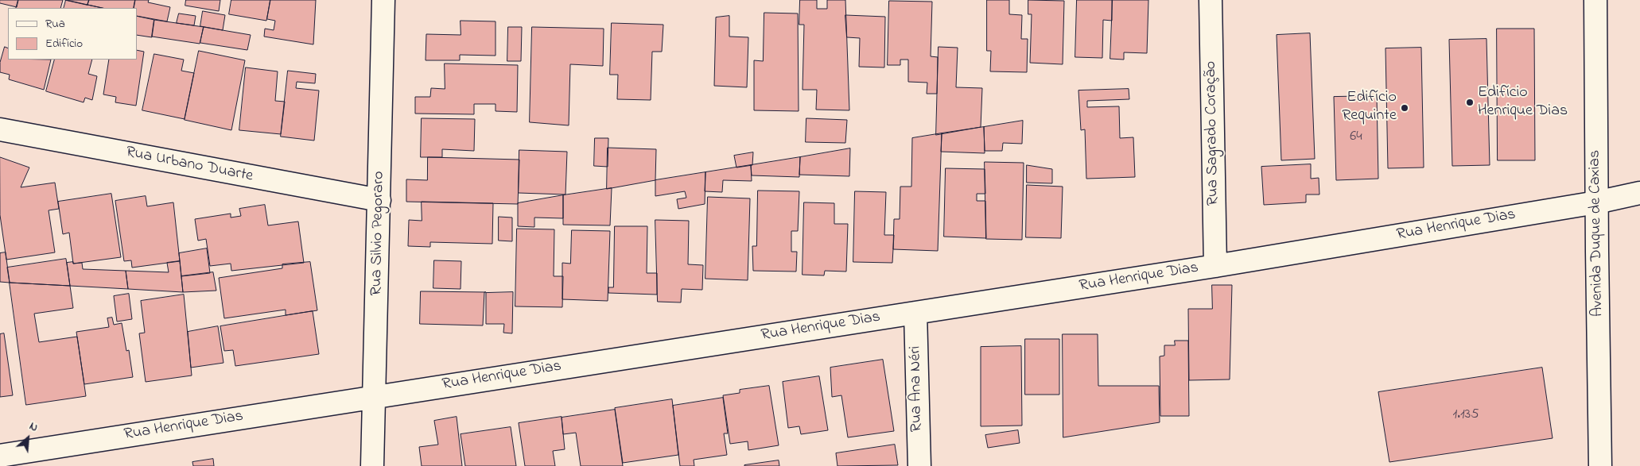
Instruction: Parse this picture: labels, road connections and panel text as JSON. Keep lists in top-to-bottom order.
{
  "streets": {
    "street": [
      "Rua Sagrado Coração",
      "Rua Urbano Duarte",
      "Rua Henrique Dias",
      "Rua Silvio Pegoraro",
      "Avenida Duque de Caxias",
      "Rua Ana Néri"
    ]
  },
  "crossings": [
    ["Rua Sagrado Coração", "Rua Henrique Dias"],
    ["Rua Urbano Duarte", "Rua Silvio Pegoraro"],
    ["Rua Henrique Dias", "Rua Silvio Pegoraro"],
    ["Rua Henrique Dias", "Avenida Duque de Caxias"],
    ["Rua Henrique Dias", "Rua Ana Néri"]
  ],
  "places": ["Edifício Henrique Dias", "Edifício Requinte"],
  "house_numbers": ["64", "1.135"],
  "legend": ["Rua", "Edifício"],
  "north": "top right"
}
